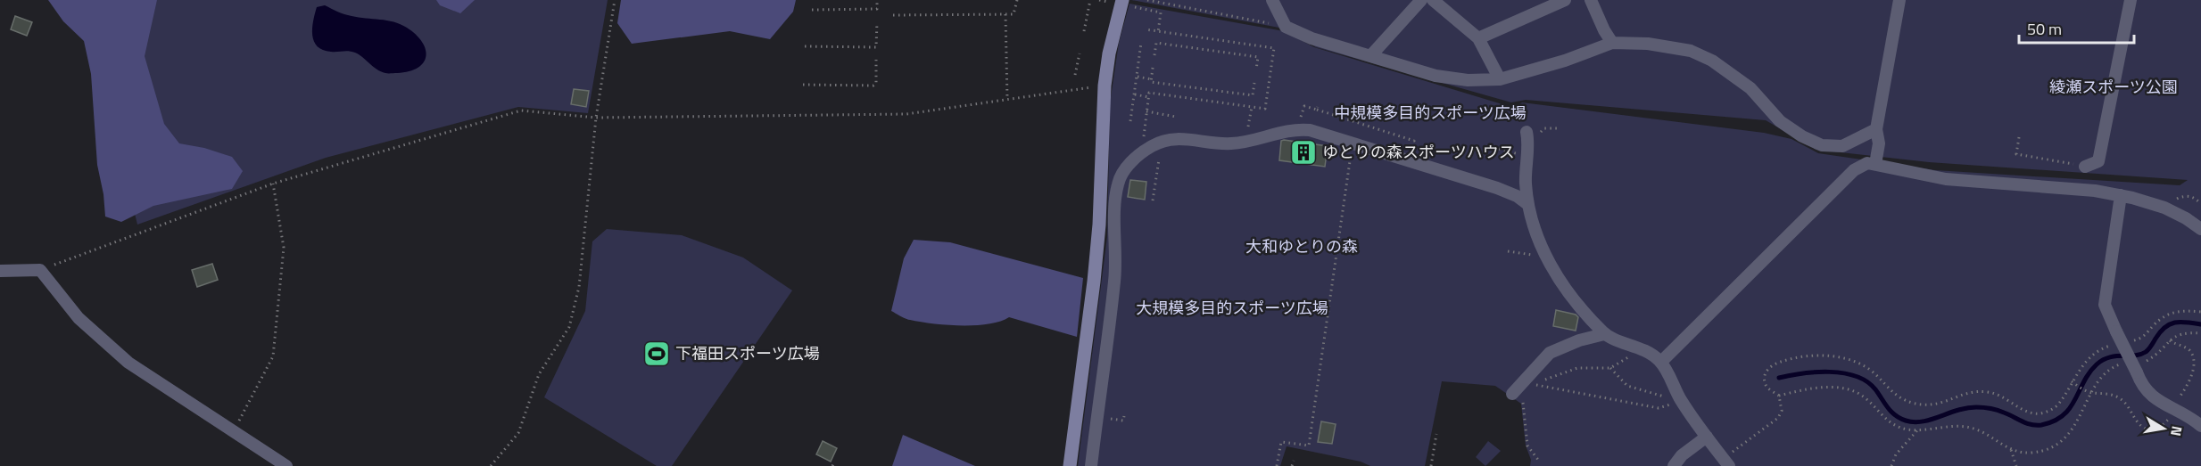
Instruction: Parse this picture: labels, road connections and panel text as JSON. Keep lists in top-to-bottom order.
{
  "parks": [
    "綾瀬スポーツ公園",
    "中規模多目的スポーツ広場",
    "大和ゆとりの森",
    "大規模多目的スポーツ広場"
  ],
  "places": {
    "building": ["ゆとりの森スポーツハウス"],
    "sports": ["下福田スポーツ広場"]
  },
  "scale_bar": "50 m",
  "north": "right"
}
